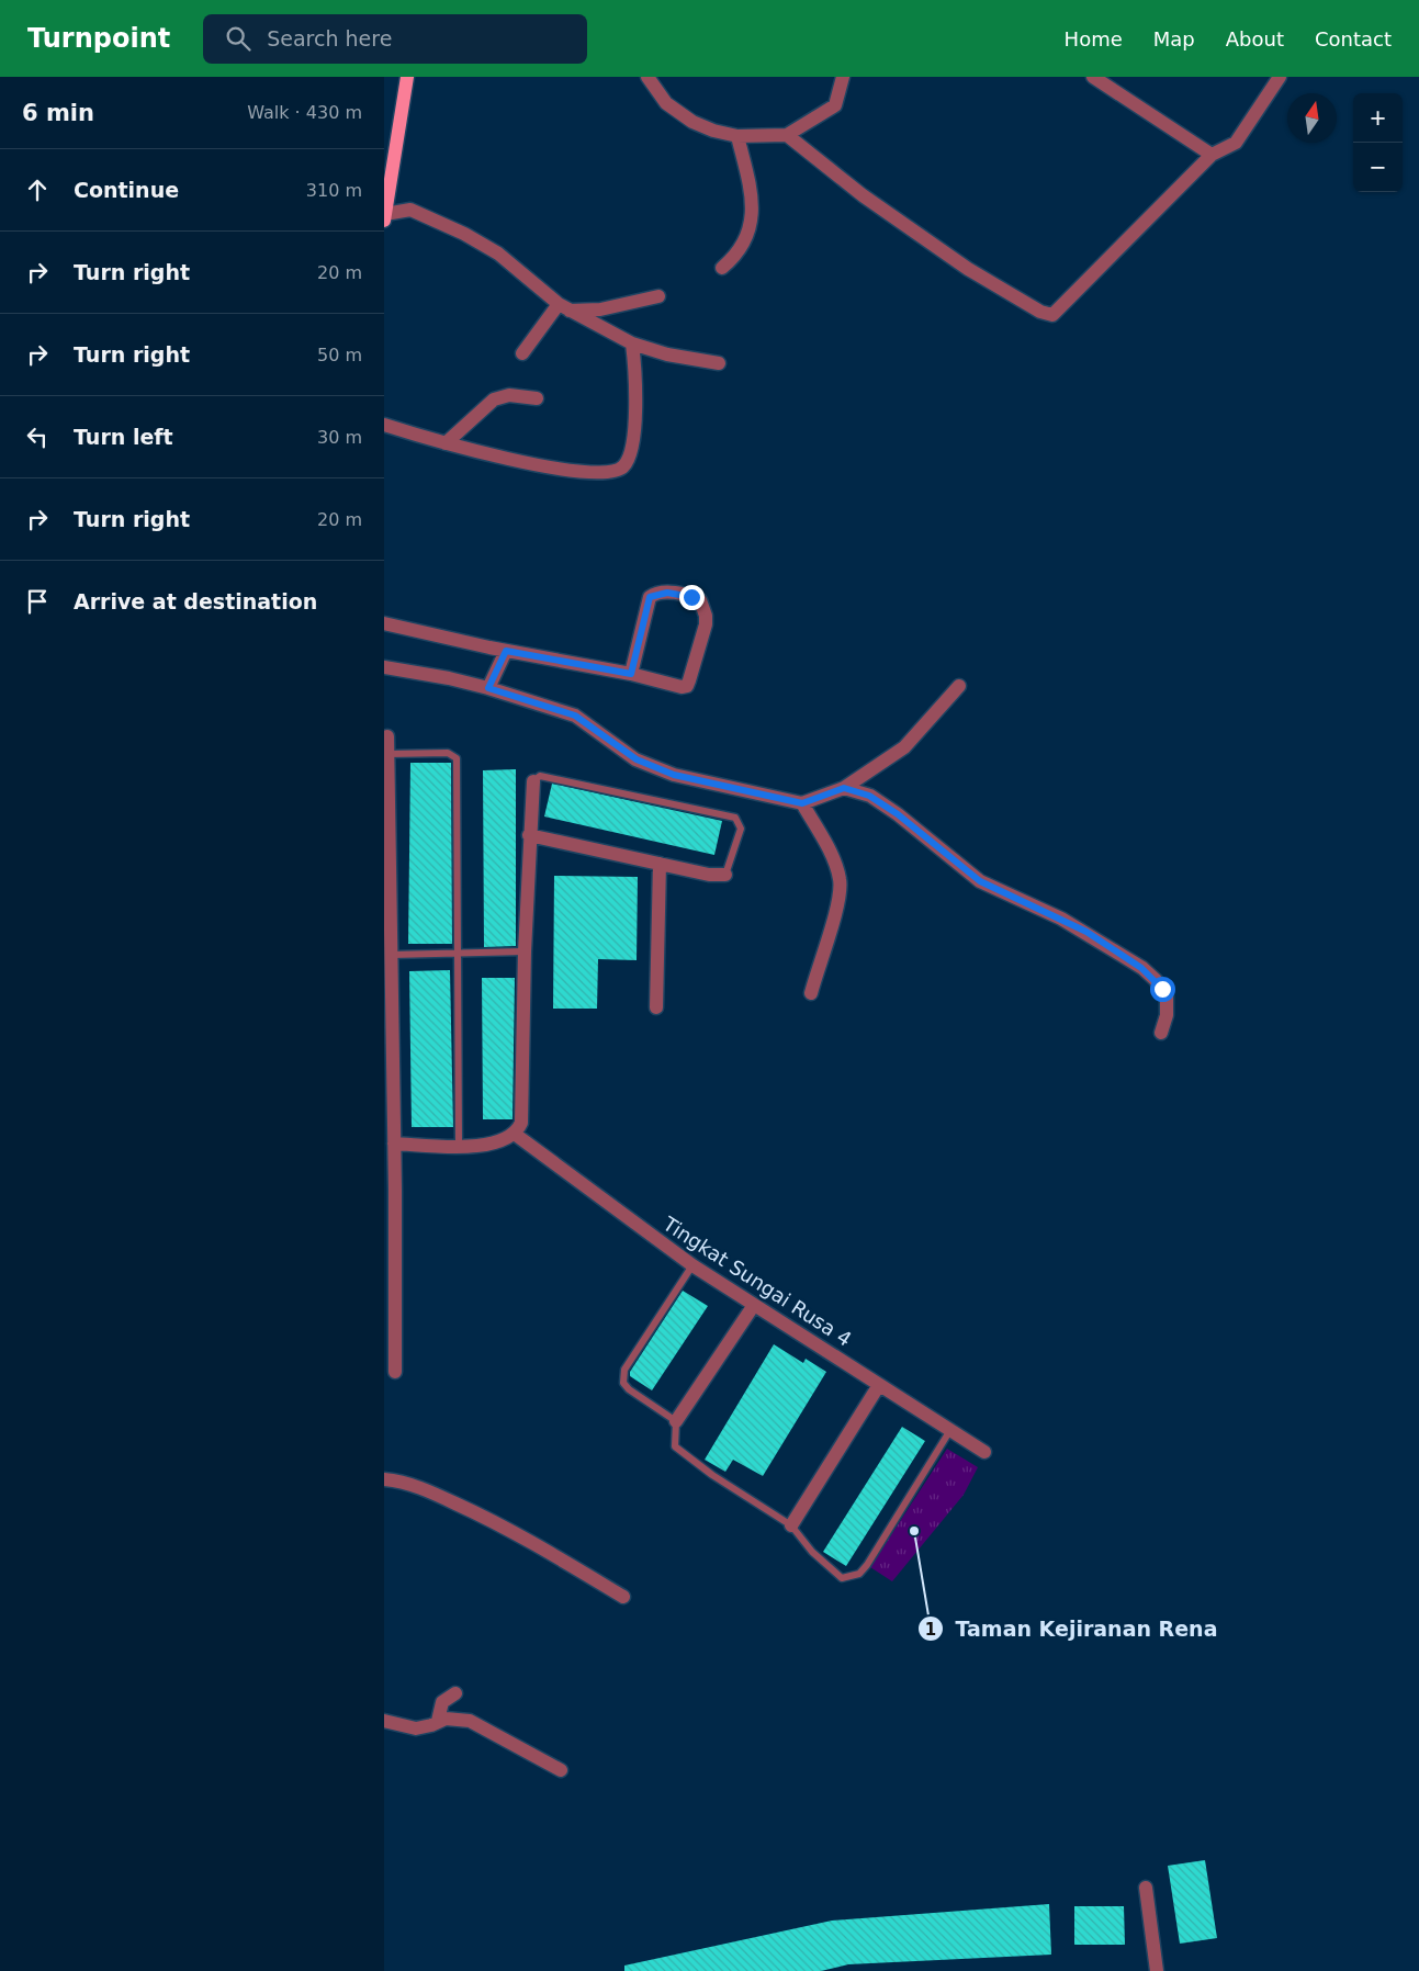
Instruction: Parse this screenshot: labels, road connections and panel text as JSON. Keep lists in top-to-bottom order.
{
  "streets": {
    "street": ["Tingkat Sungai Rusa 4"]
  },
  "places": ["Taman Kejiranan Rena"],
  "north": "top",
  "page": {
    "header": "Turnpoint",
    "search": "Search here",
    "nav": [
      "Home",
      "Map",
      "About",
      "Contact"
    ],
    "heading": ["6 min", "Walk · 430 m"],
    "map_buttons": ["+", "−"],
    "list": [
      ["Continue", "310 m"],
      ["Turn right", "20 m"],
      ["Turn right", "50 m"],
      ["Turn left", "30 m"],
      ["Turn right", "20 m"],
      "Arrive at destination"
    ]
  }
}
